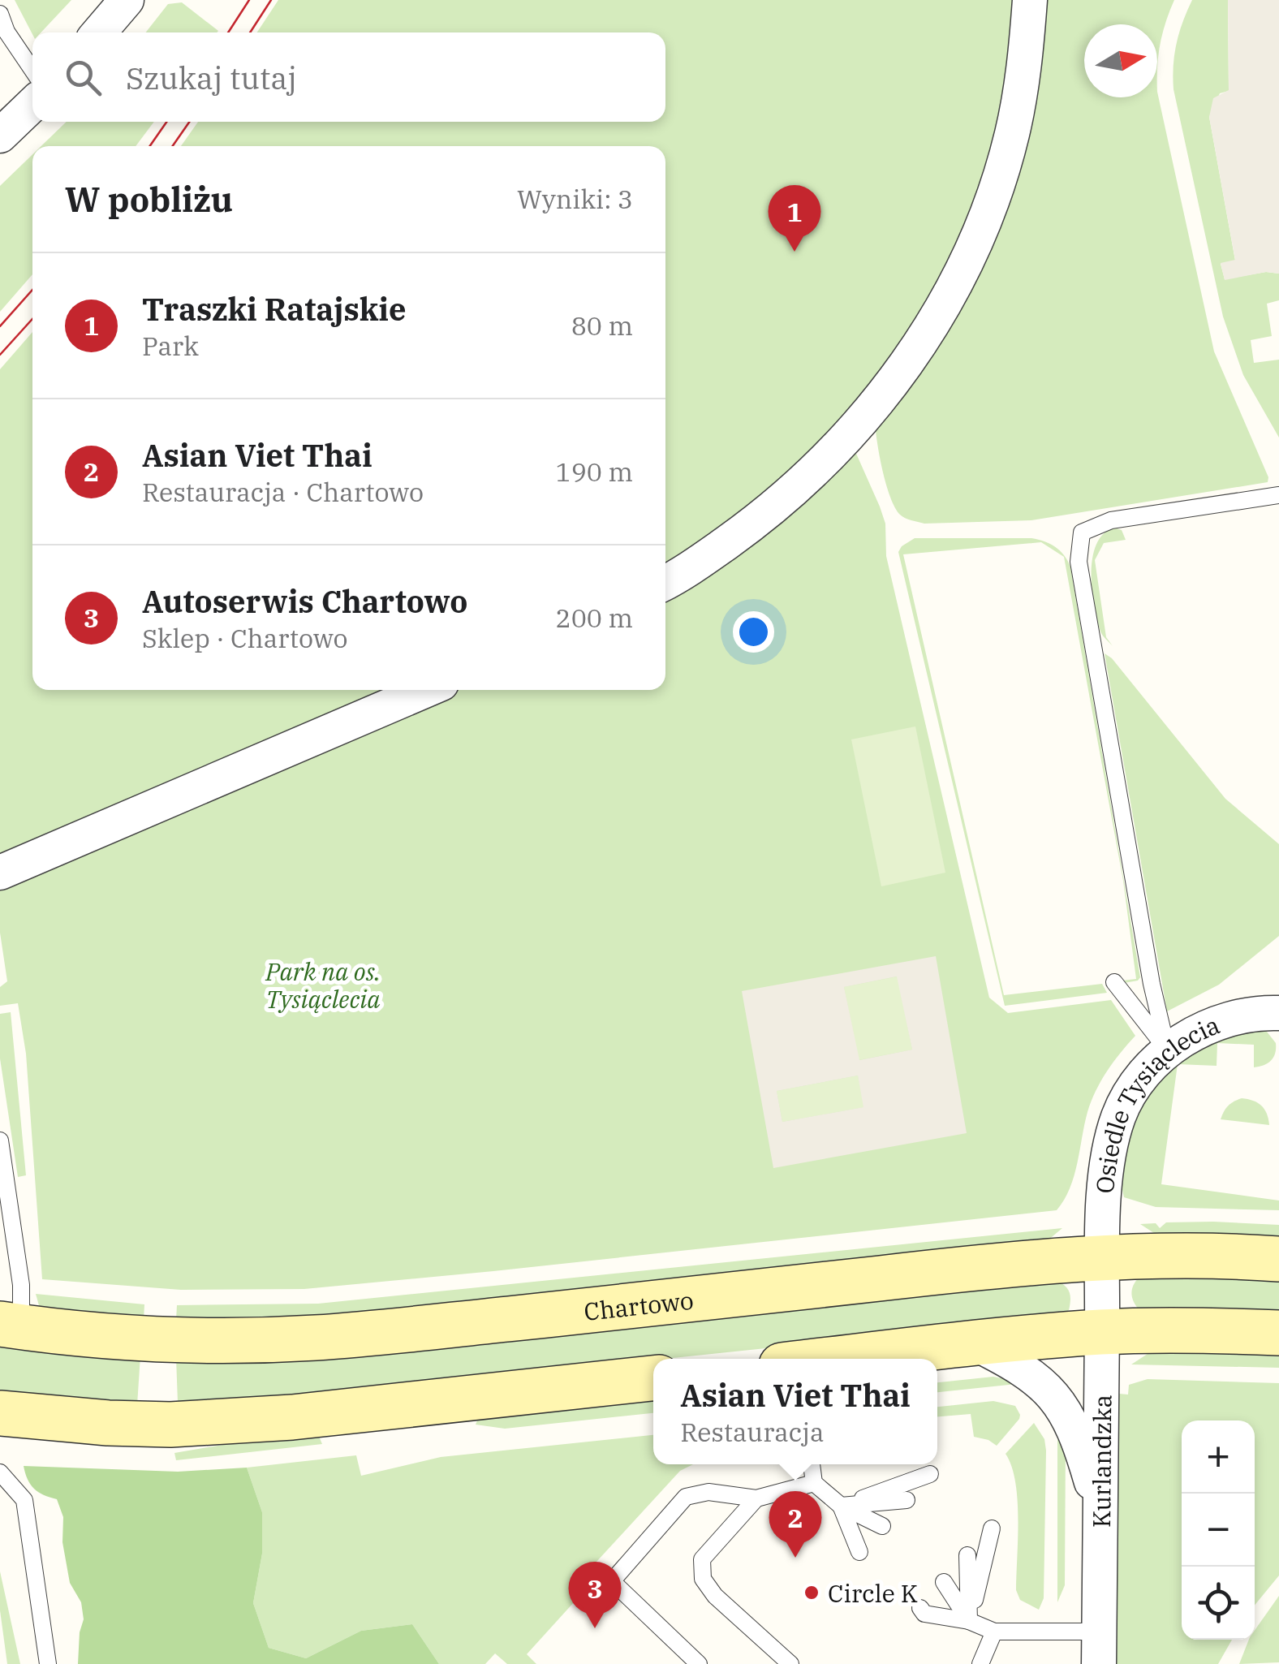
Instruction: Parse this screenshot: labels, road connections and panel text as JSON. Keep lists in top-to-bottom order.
{
  "streets": {
    "street": ["Osiedle Tysiąclecia", "Chartowo", "Kurlandzka"]
  },
  "crossings": [
    ["Osiedle Tysiąclecia", "Chartowo"],
    ["Osiedle Tysiąclecia", "Kurlandzka"],
    ["Chartowo", "Kurlandzka"]
  ],
  "parks": ["Park na os. Tysiąclecia"],
  "places": ["Circle K"],
  "north": "right",
  "page": {
    "search": "Szukaj tutaj",
    "heading": ["W pobliżu", "Wyniki: 3"],
    "pins": ["1", "2", "3"],
    "list": [
      {
        "mark": "1",
        "name": "Traszki Ratajskie",
        "note": "Park",
        "value": "80 m"
      },
      {
        "mark": "2",
        "name": "Asian Viet Thai",
        "note": "Restauracja · Chartowo",
        "value": "190 m"
      },
      {
        "mark": "3",
        "name": "Autoserwis Chartowo",
        "note": "Sklep · Chartowo",
        "value": "200 m"
      }
    ],
    "popup": ["Asian Viet Thai", "Restauracja"],
    "map_buttons": ["+", "−"]
  }
}
